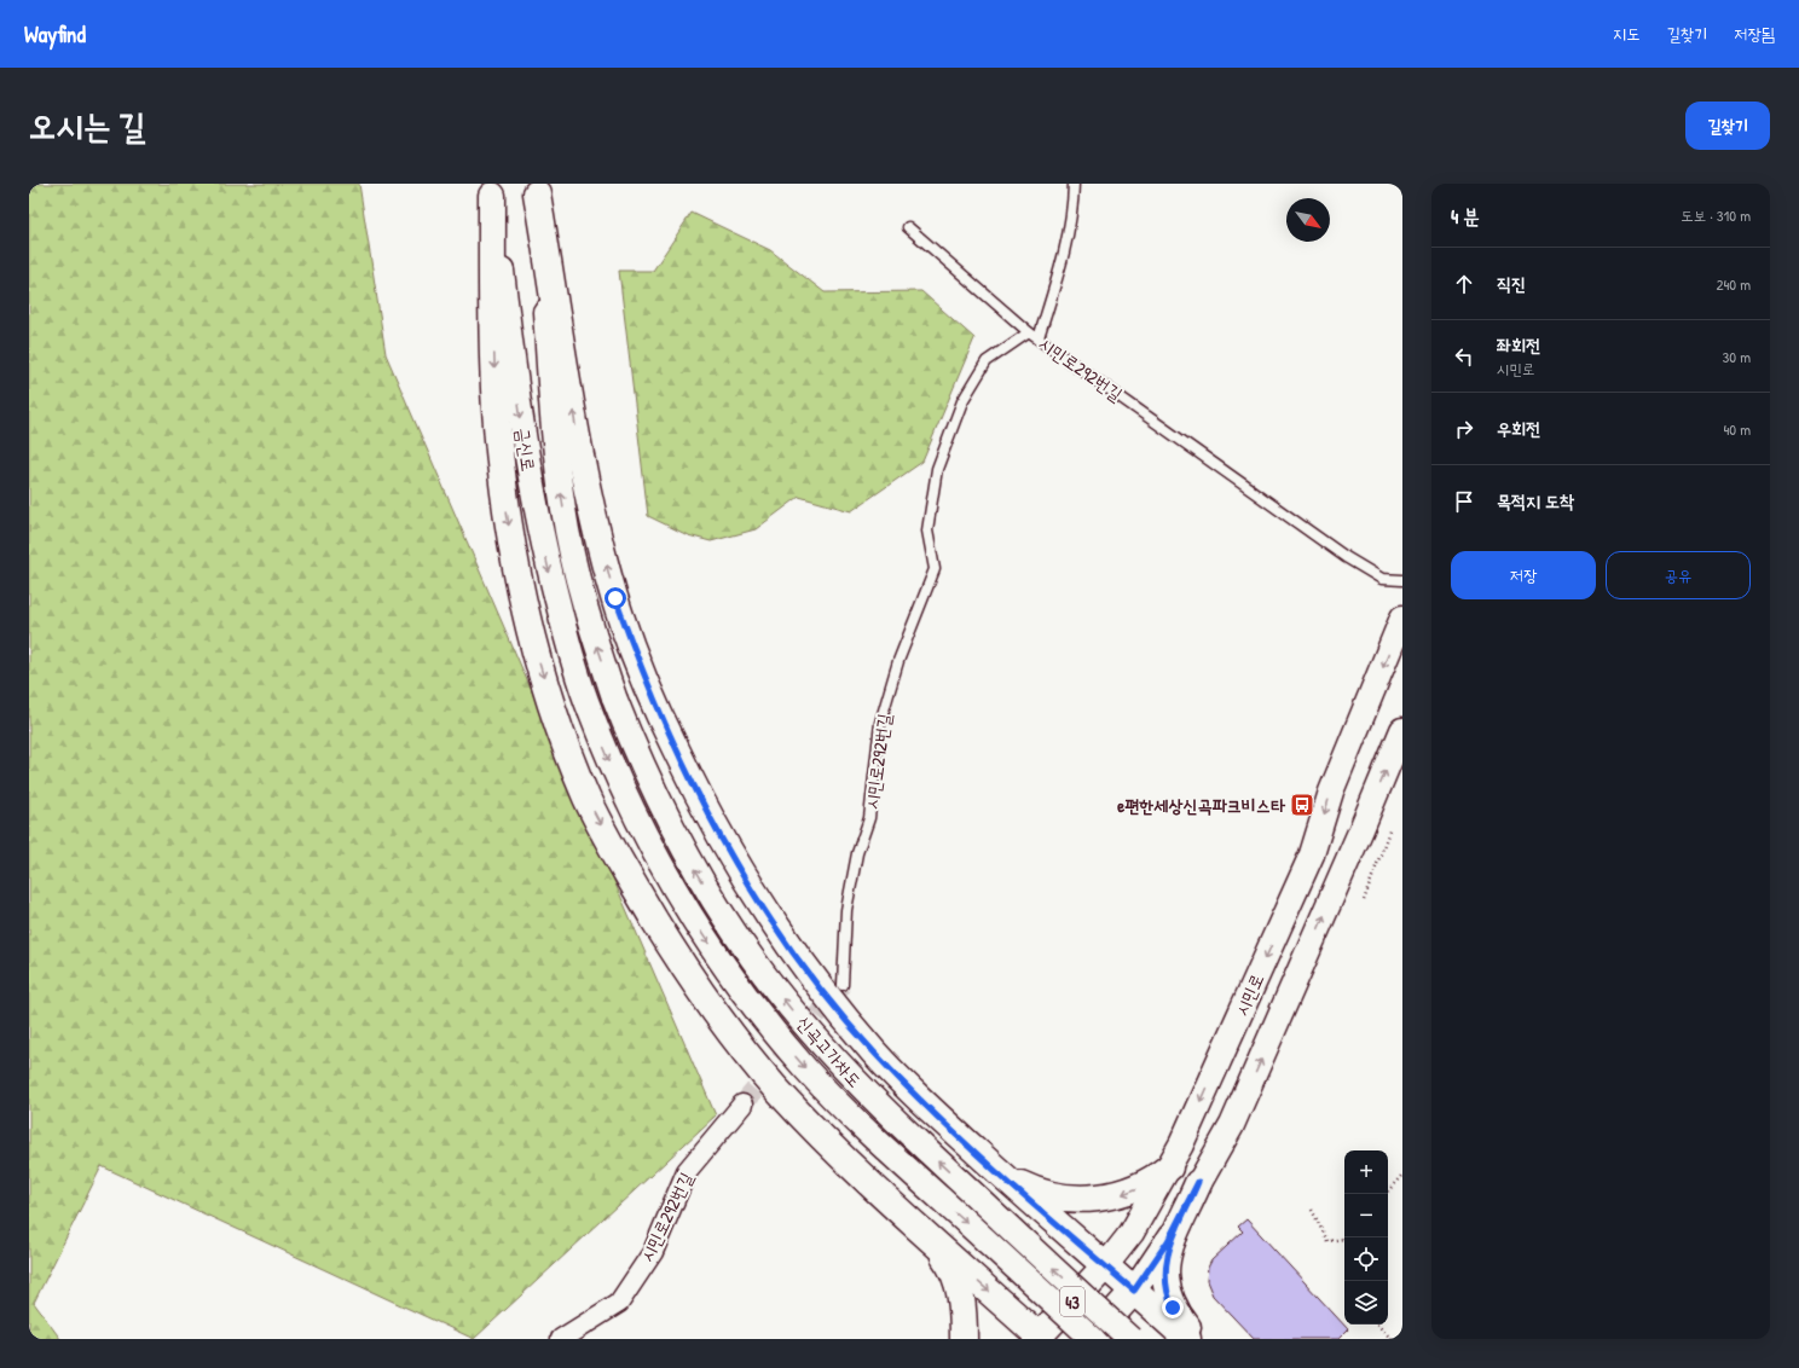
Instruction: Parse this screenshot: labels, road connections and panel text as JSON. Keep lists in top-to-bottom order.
{
  "streets": {
    "main road": ["시민로", "43"],
    "street": ["시민로292번길", "금신로", "신곡고가차도"]
  },
  "crossings": [
    ["금신로", "신곡고가차도"],
    ["시민로", "신곡고가차도"]
  ],
  "places": {
    "bus stop": ["e편한세상신곡파크비스타"]
  },
  "north": "bottom right",
  "page": {
    "header": "Wayfind",
    "nav": ["지도", "길찾기", "저장됨"],
    "buttons": [
      "길찾기",
      ["저장", "공유"]
    ],
    "title": "오시는 길",
    "heading": ["4 분", "도보 · 310 m"],
    "list": [
      ["직진", "240 m"],
      ["좌회전", "시민로", "30 m"],
      ["우회전", "40 m"],
      "목적지 도착"
    ],
    "map_buttons": ["+", "−"]
  }
}
